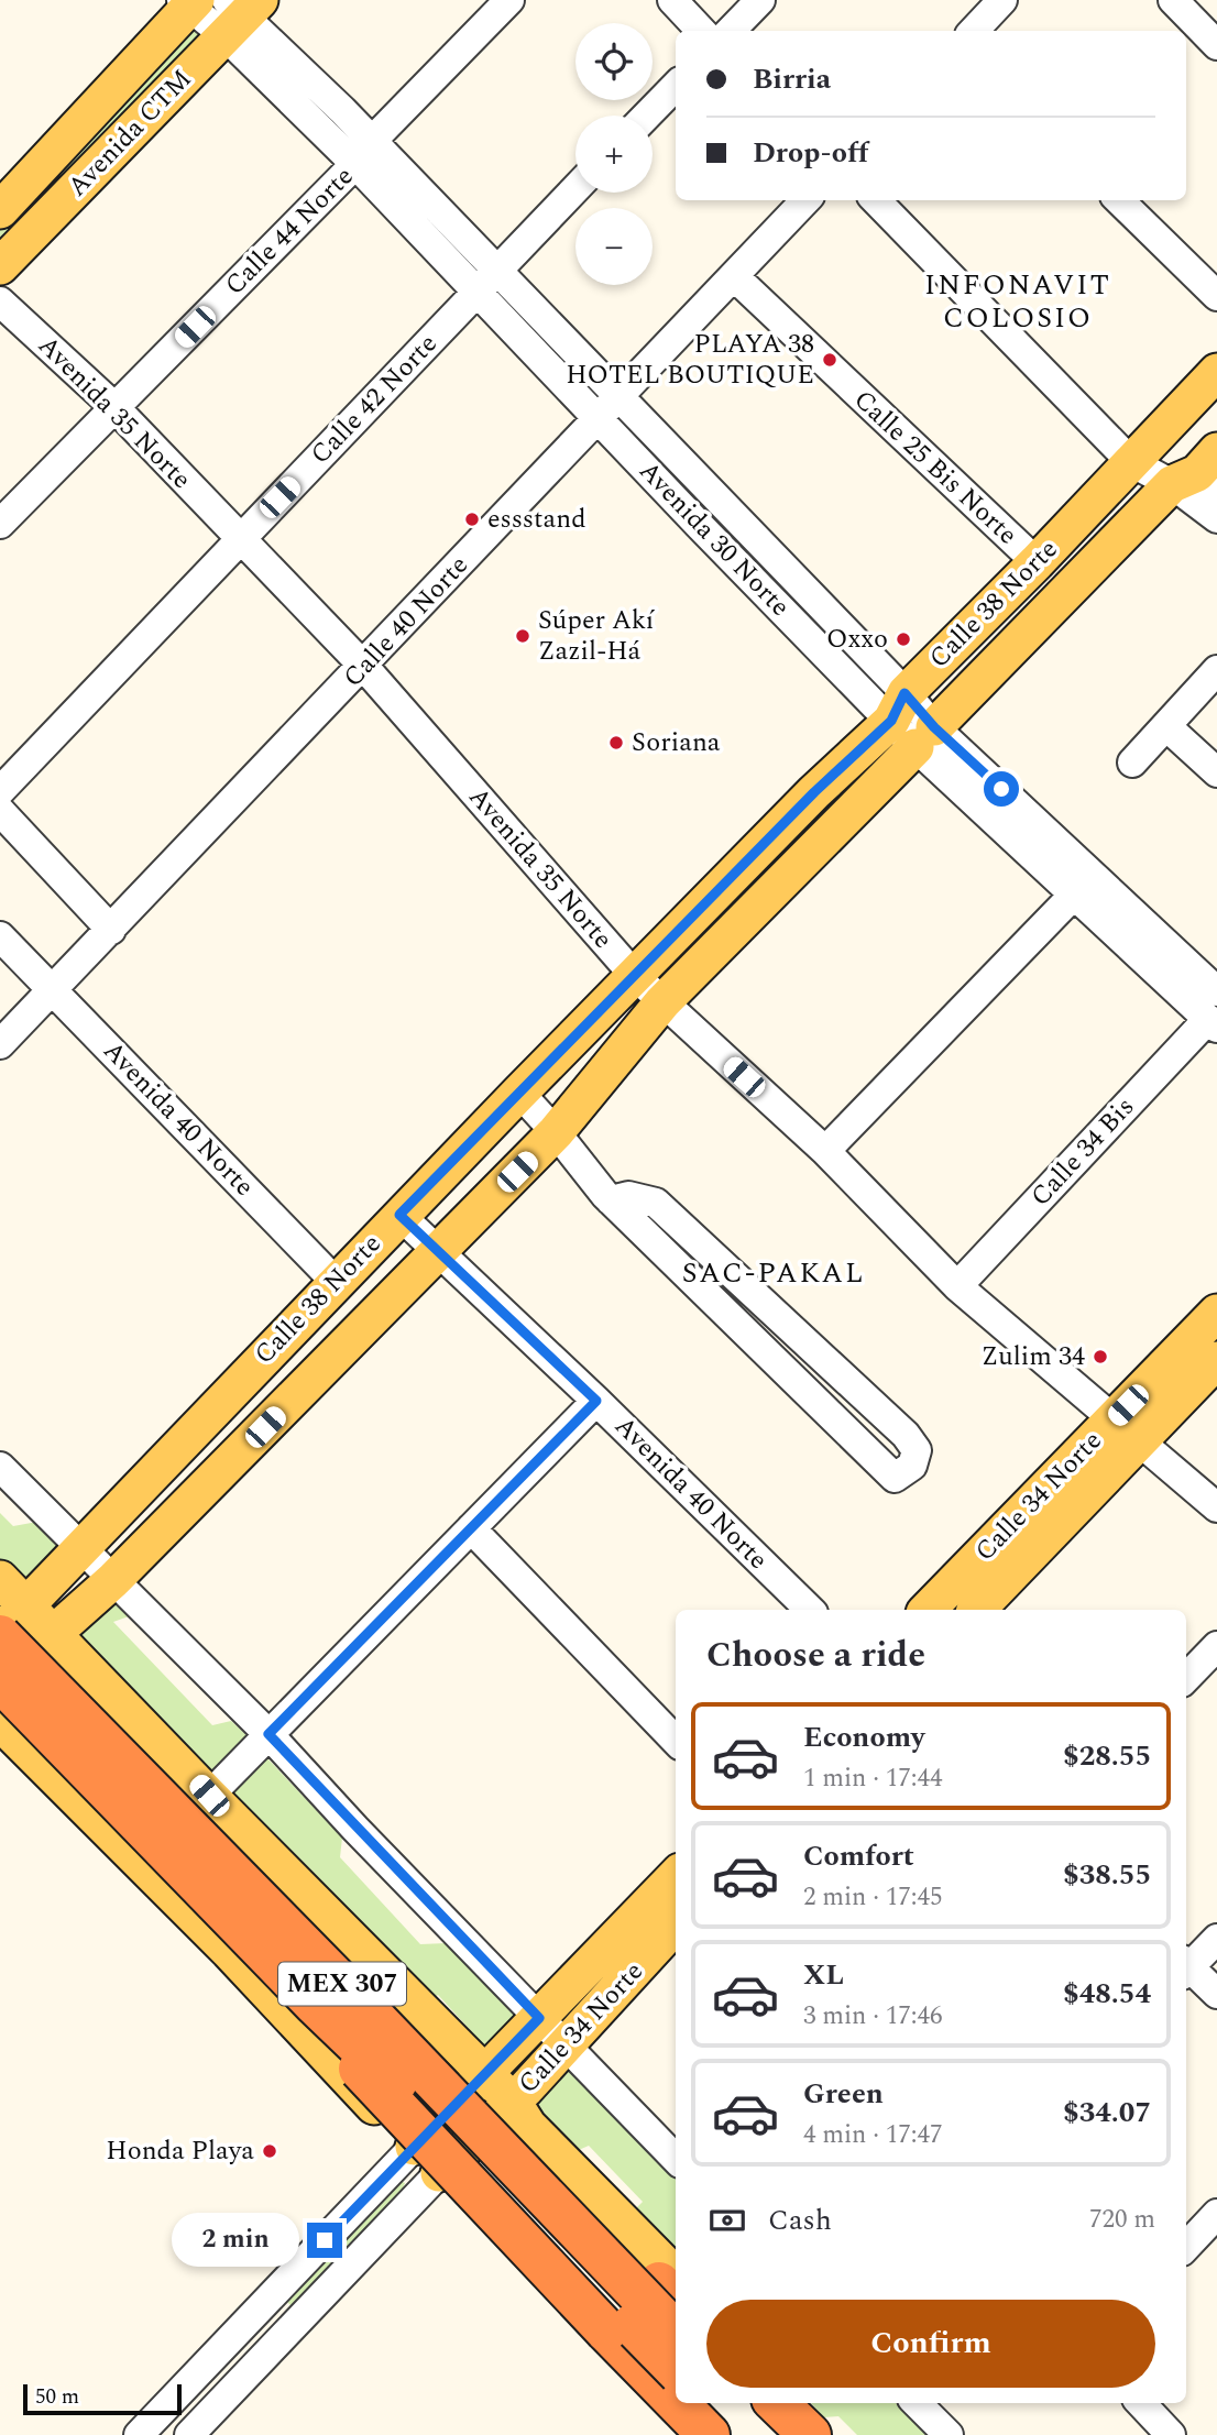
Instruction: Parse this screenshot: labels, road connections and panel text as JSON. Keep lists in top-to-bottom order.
{
  "streets": {
    "highway": ["MEX 307"],
    "main road": ["Avenida CTM", "Calle 38 Norte", "Calle 34 Norte"],
    "street": [
      "Calle 44 Norte",
      "Calle 42 Norte",
      "Avenida 35 Norte",
      "Calle 25 Bis Norte",
      "Avenida 30 Norte",
      "Calle 40 Norte",
      "Avenida 40 Norte",
      "Calle 34 Bis"
    ]
  },
  "crossings": [
    ["Avenida CTM", "Avenida 30 Norte"],
    ["Calle 44 Norte", "Avenida 35 Norte"],
    ["Calle 44 Norte", "Avenida 30 Norte"],
    ["Calle 42 Norte", "Avenida 35 Norte"],
    ["Calle 42 Norte", "Avenida 30 Norte"],
    ["Avenida 35 Norte", "Calle 38 Norte"],
    ["Avenida 35 Norte", "Calle 40 Norte"],
    ["Avenida 35 Norte", "Calle 34 Bis"],
    ["Avenida 35 Norte", "Calle 34 Norte"],
    ["Calle 25 Bis Norte", "Calle 38 Norte"],
    ["Calle 25 Bis Norte", "Calle 40 Norte"],
    ["Avenida 30 Norte", "Calle 38 Norte"],
    ["Avenida 30 Norte", "Calle 40 Norte"],
    ["Avenida 30 Norte", "Calle 34 Bis"],
    ["Calle 38 Norte", "Avenida 40 Norte"],
    ["Calle 38 Norte", "MEX 307"],
    ["Calle 40 Norte", "Avenida 40 Norte"]
  ],
  "districts": ["INFONAVIT COLOSIO", "SAC-PAKAL"],
  "places": [
    "PLAYA 38 HOTEL BOUTIQUE",
    "essstand",
    "Súper Akí Zazil-Há",
    "Oxxo",
    "Soriana",
    "Zulim 34",
    "Honda Playa"
  ],
  "scale_bar": "50 m",
  "page": {
    "map_buttons": ["+", "−"],
    "banner": ["Birria", "Drop-off"],
    "heading": "Choose a ride",
    "list": [
      {
        "name": "Economy",
        "note": "1 min · 17:44",
        "value": "$28.55"
      },
      {
        "name": "Comfort",
        "note": "2 min · 17:45",
        "value": "$38.55"
      },
      {
        "name": "XL",
        "note": "3 min · 17:46",
        "value": "$48.54"
      },
      {
        "name": "Green",
        "note": "4 min · 17:47",
        "value": "$34.07"
      }
    ],
    "pay": ["Cash", "720 m"],
    "bubble": "2 min",
    "buttons": "Confirm",
    "scale": "50 m"
  }
}
